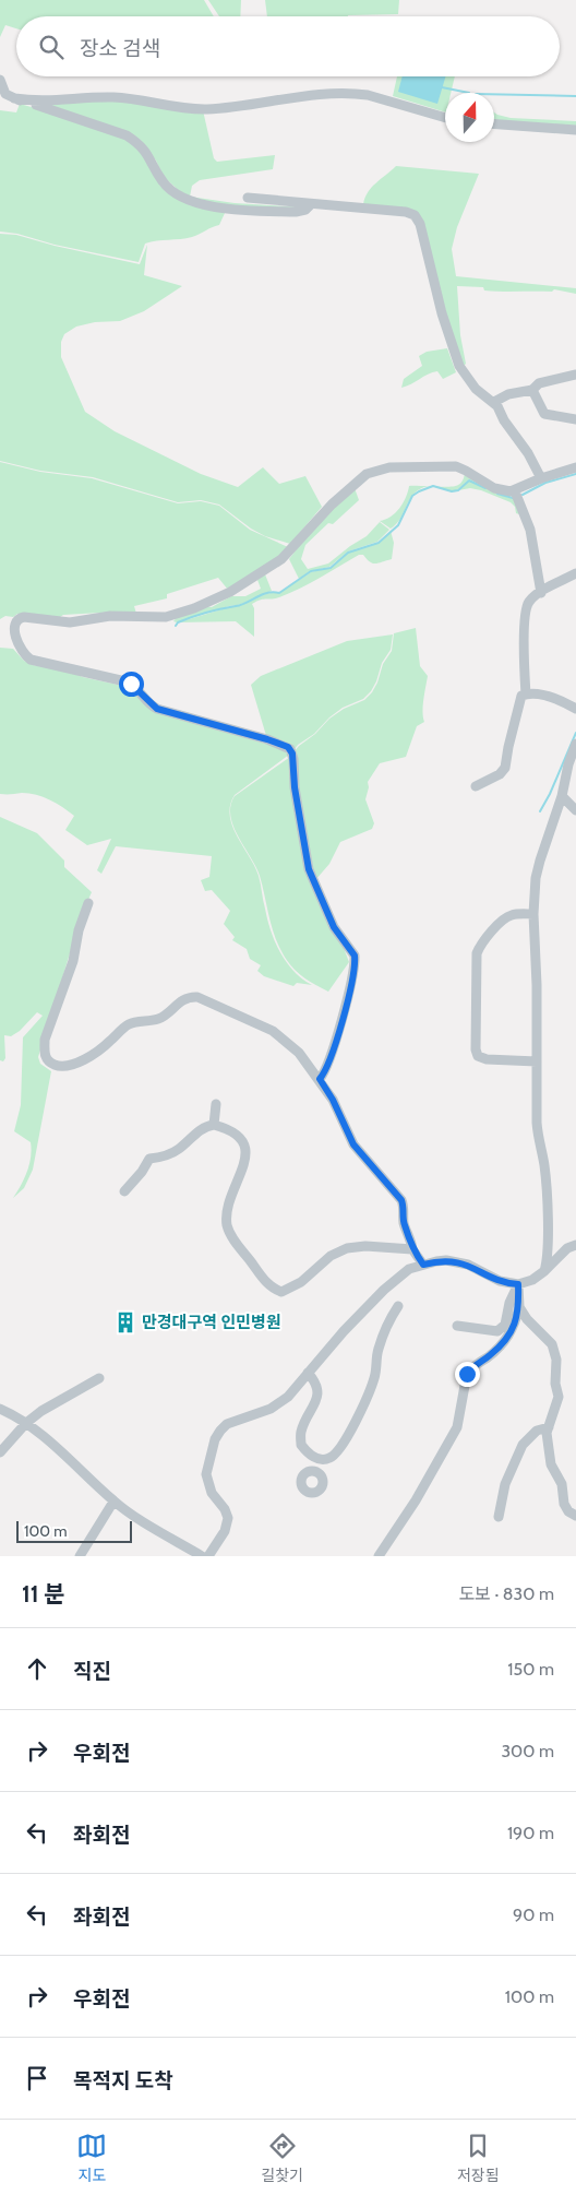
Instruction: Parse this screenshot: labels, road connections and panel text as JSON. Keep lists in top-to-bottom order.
{
  "places": {
    "building": ["만경대구역 인민병원"]
  },
  "scale_bar": "100 m",
  "north": "top",
  "page": {
    "search": "장소 검색",
    "scale": "100 m",
    "heading": ["11 분", "도보 · 830 m"],
    "list": [
      ["직진", "150 m"],
      ["우회전", "300 m"],
      ["좌회전", "190 m"],
      ["좌회전", "90 m"],
      ["우회전", "100 m"],
      "목적지 도착"
    ],
    "nav": ["지도", "길찾기", "저장됨"]
  }
}
